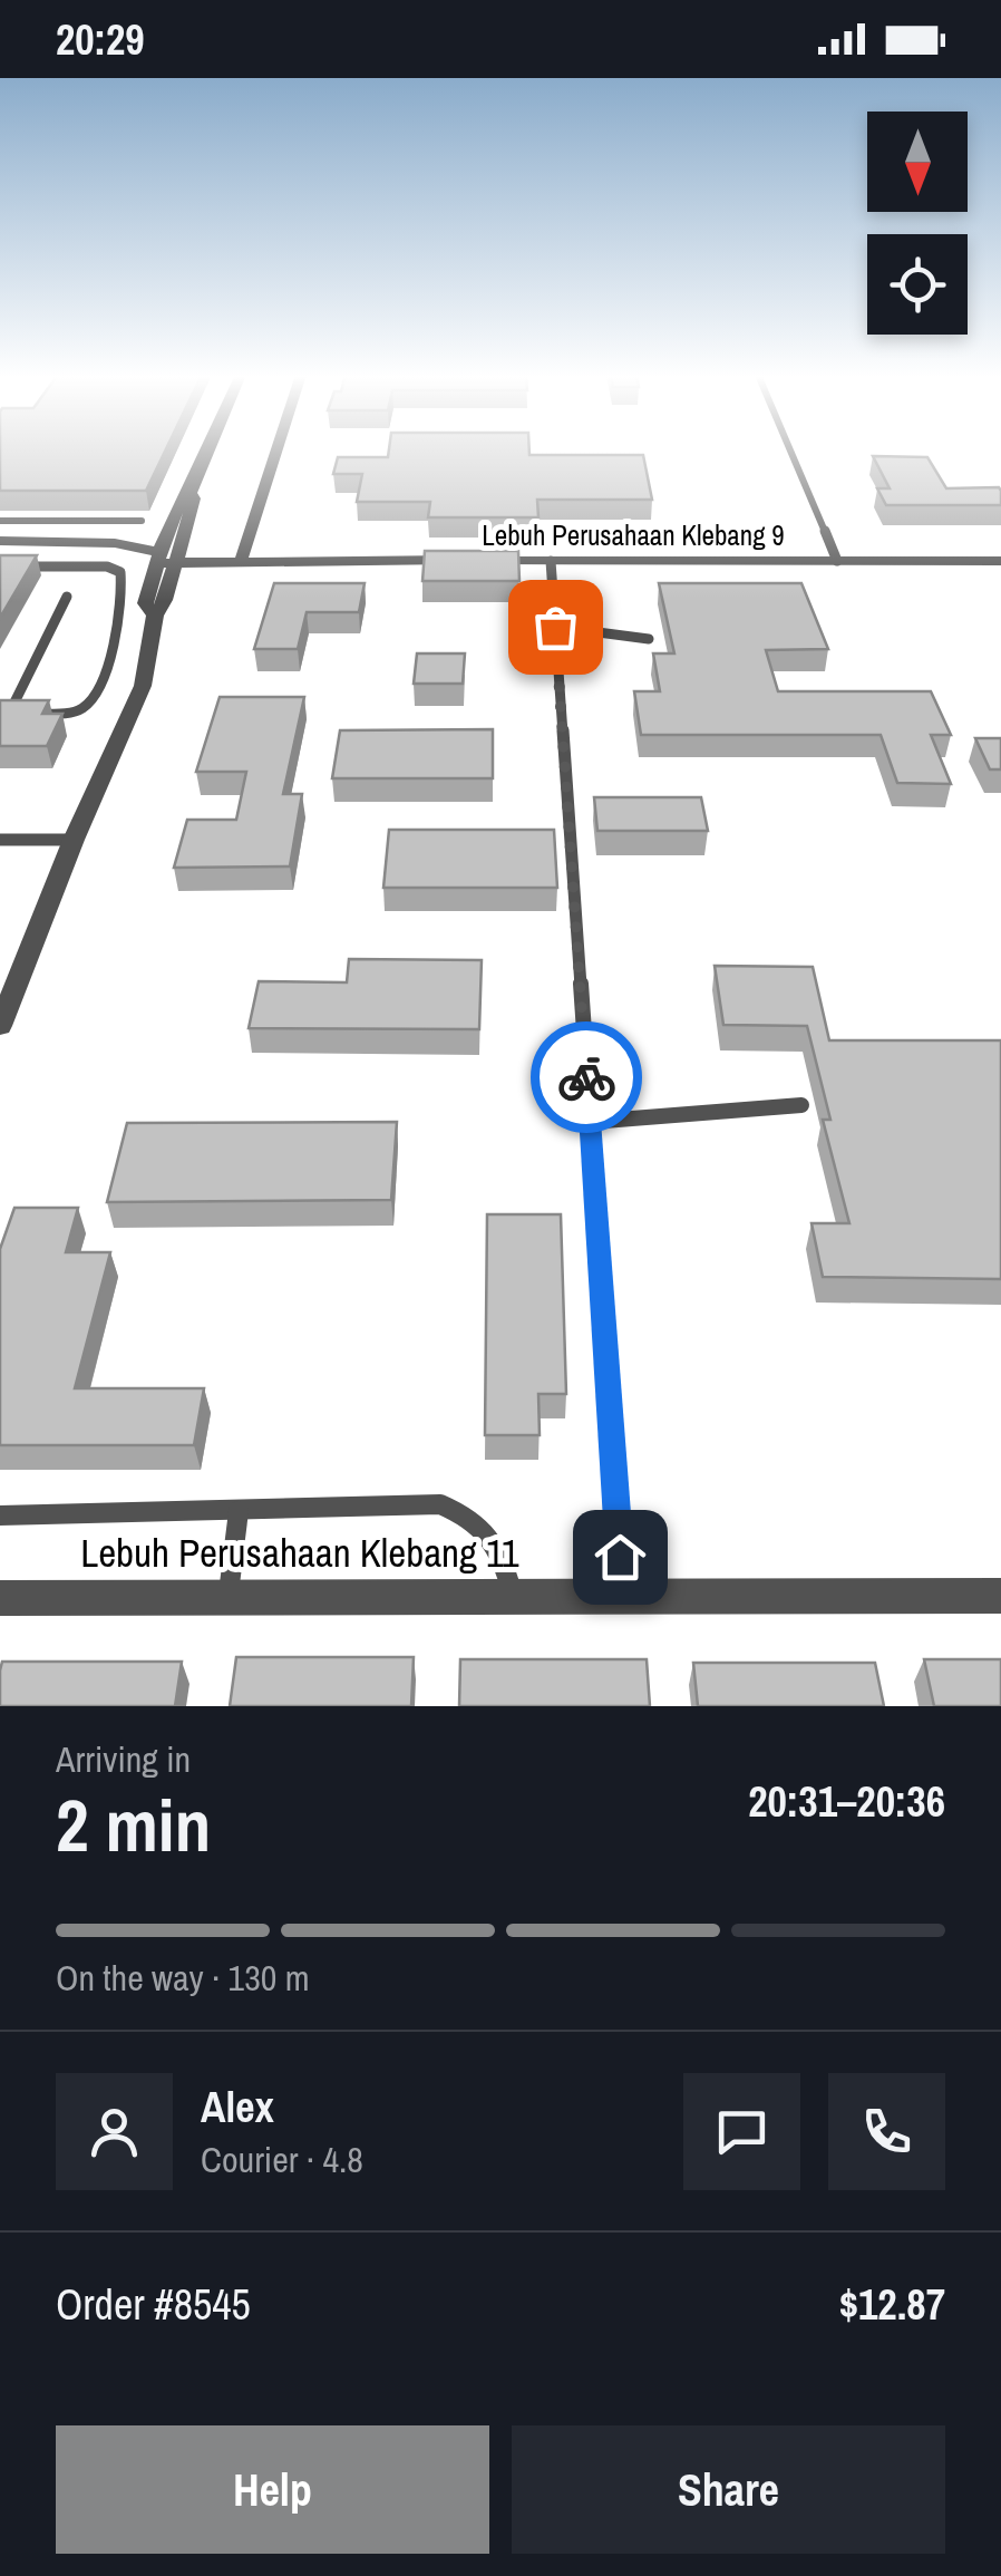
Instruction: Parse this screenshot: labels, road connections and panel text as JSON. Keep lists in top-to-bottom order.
{
  "streets": {
    "street": ["Lebuh Perusahaan Klebang 9", "Lebuh Perusahaan Klebang 11"]
  },
  "north": "bottom",
  "page": {
    "status": "20:29",
    "heading": ["2 min", "Arriving in", "20:31–20:36"],
    "panel": [
      "Alex",
      "Courier · 4.8",
      "Order #8545",
      "$12.87"
    ],
    "bar": "On the way · 130 m",
    "buttons": ["Help", "Share"]
  }
}
